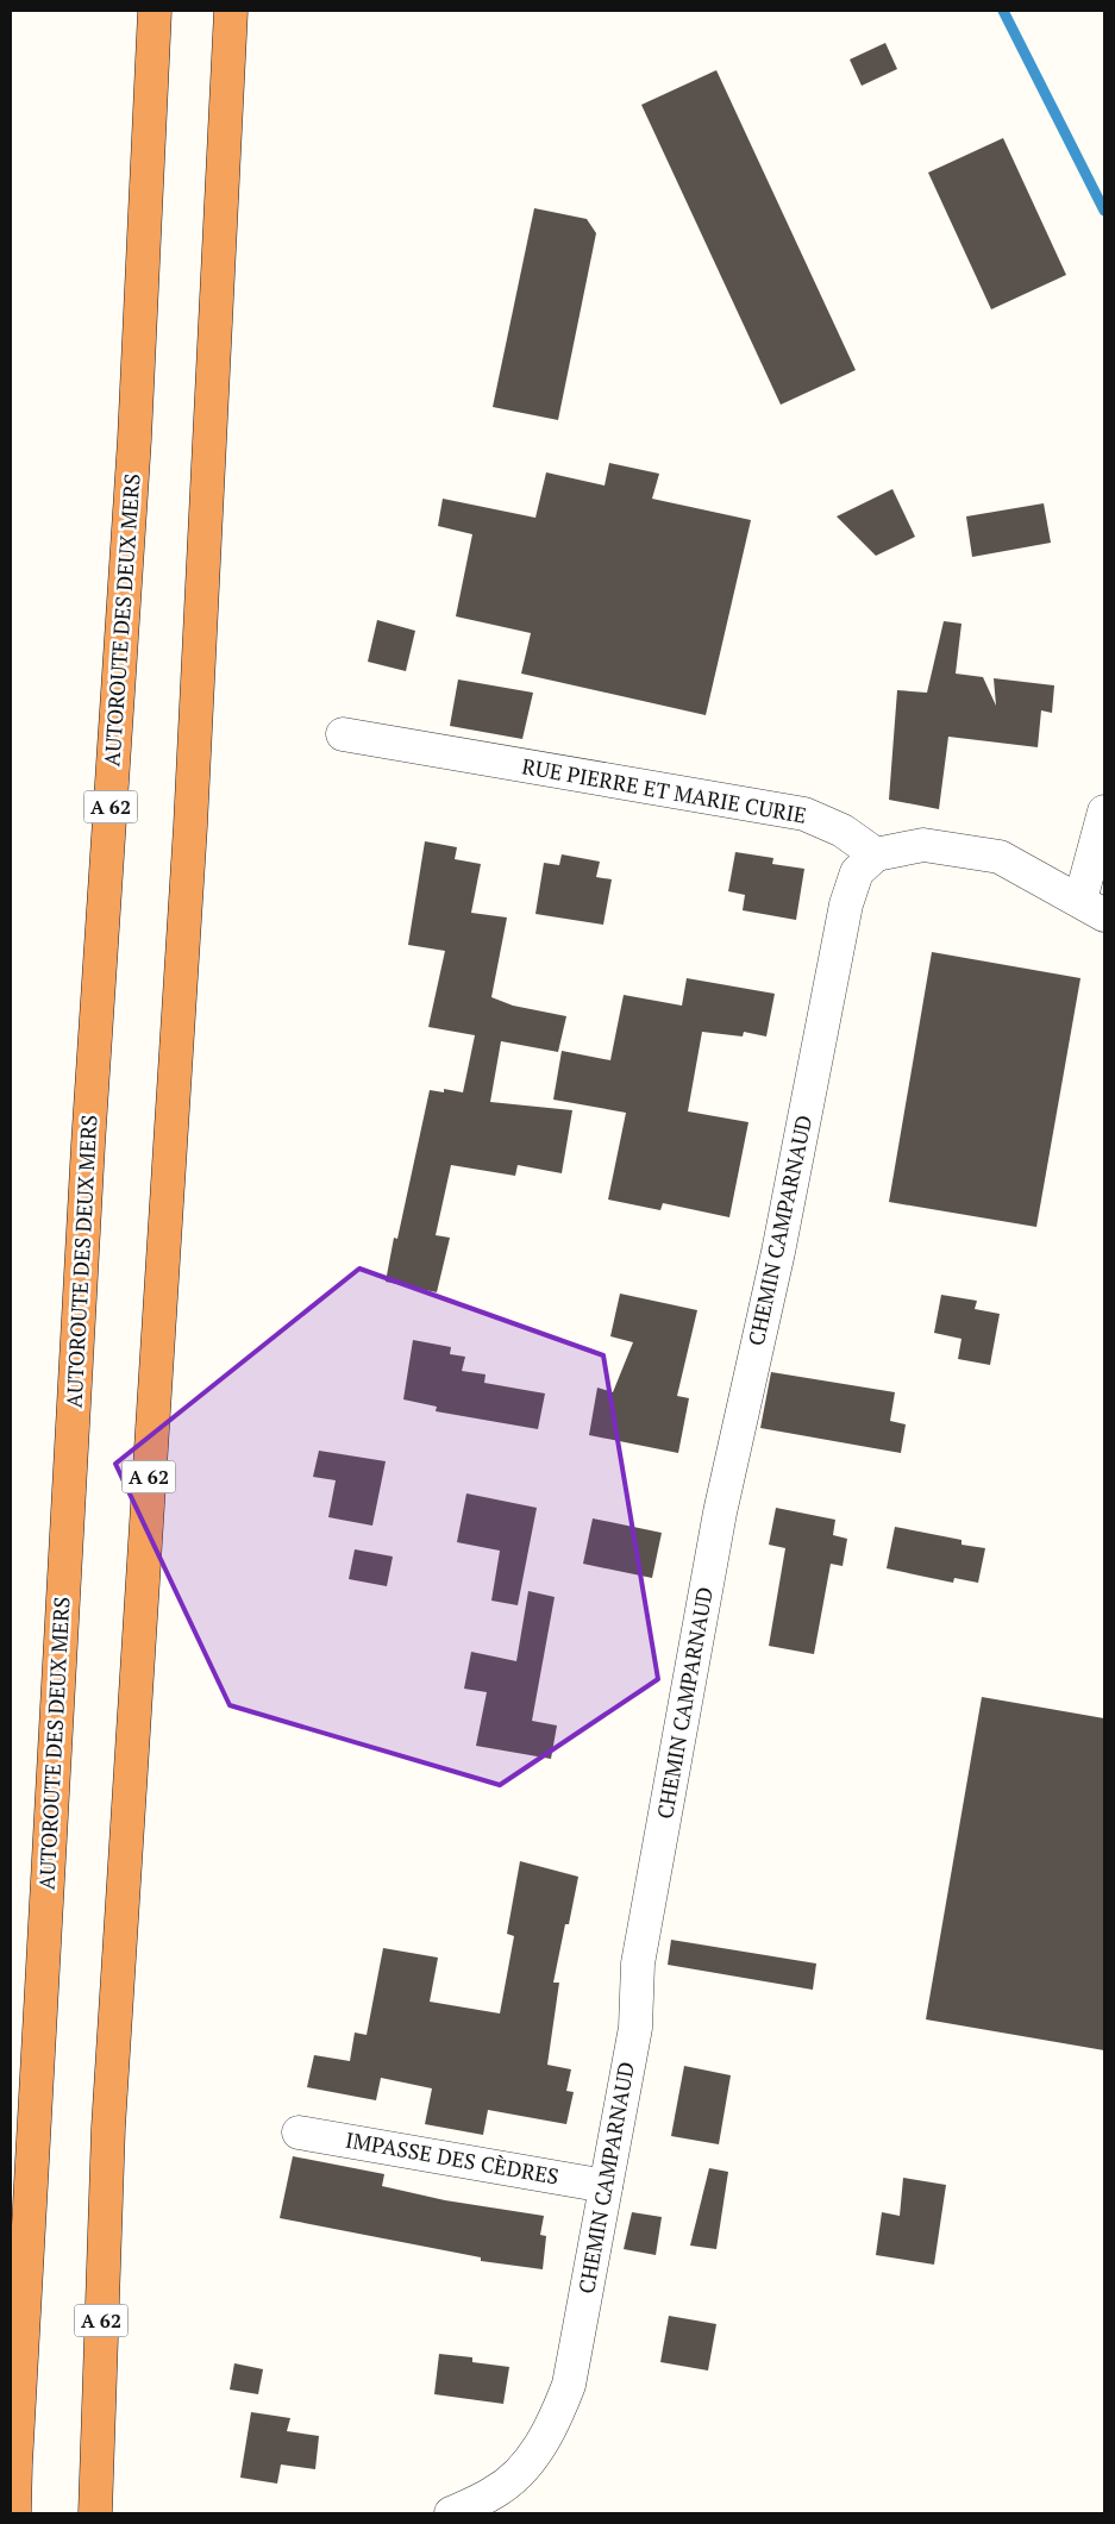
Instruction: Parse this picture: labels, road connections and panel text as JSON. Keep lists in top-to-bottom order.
{
  "streets": {
    "highway": ["AUTOROUTE DES DEUX MERS", "A 62"],
    "street": ["RUE PIERRE ET MARIE CURIE", "CHEMIN CAMPARNAUD", "IMPASSE DES CÈDRES"]
  },
  "crossings": [
    ["RUE PIERRE ET MARIE CURIE", "CHEMIN CAMPARNAUD"],
    ["CHEMIN CAMPARNAUD", "IMPASSE DES CÈDRES"]
  ]
}
